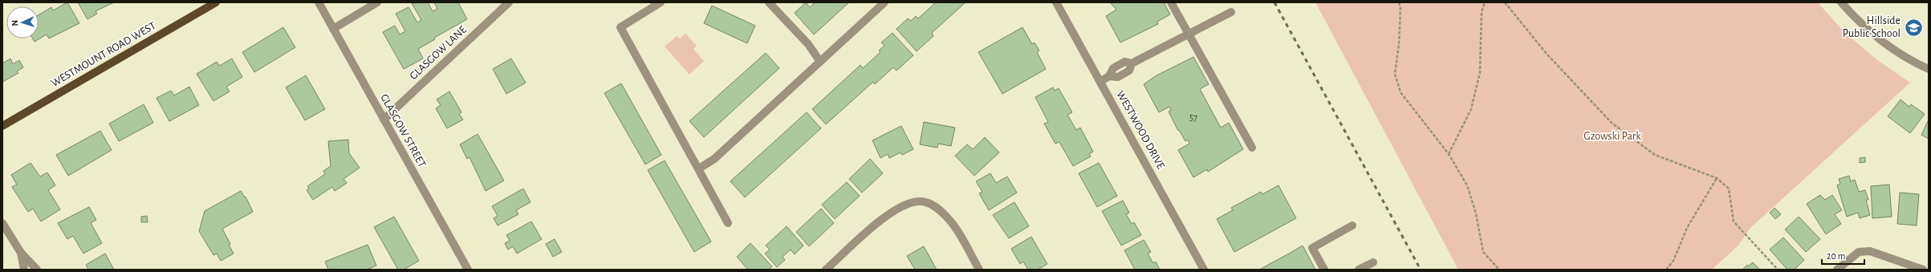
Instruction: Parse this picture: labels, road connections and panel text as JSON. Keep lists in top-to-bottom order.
{
  "streets": {
    "main road": ["WESTMOUNT ROAD WEST"],
    "street": ["GLASGOW LANE", "WESTWOOD DRIVE", "GLASGOW STREET"]
  },
  "crossings": [
    ["GLASGOW LANE", "GLASGOW STREET"]
  ],
  "parks": ["Gzowski Park"],
  "places": {
    "school or university": ["Hillside Public School"]
  },
  "house_numbers": ["57"],
  "scale_bar": "20 m",
  "north": "left"
}
